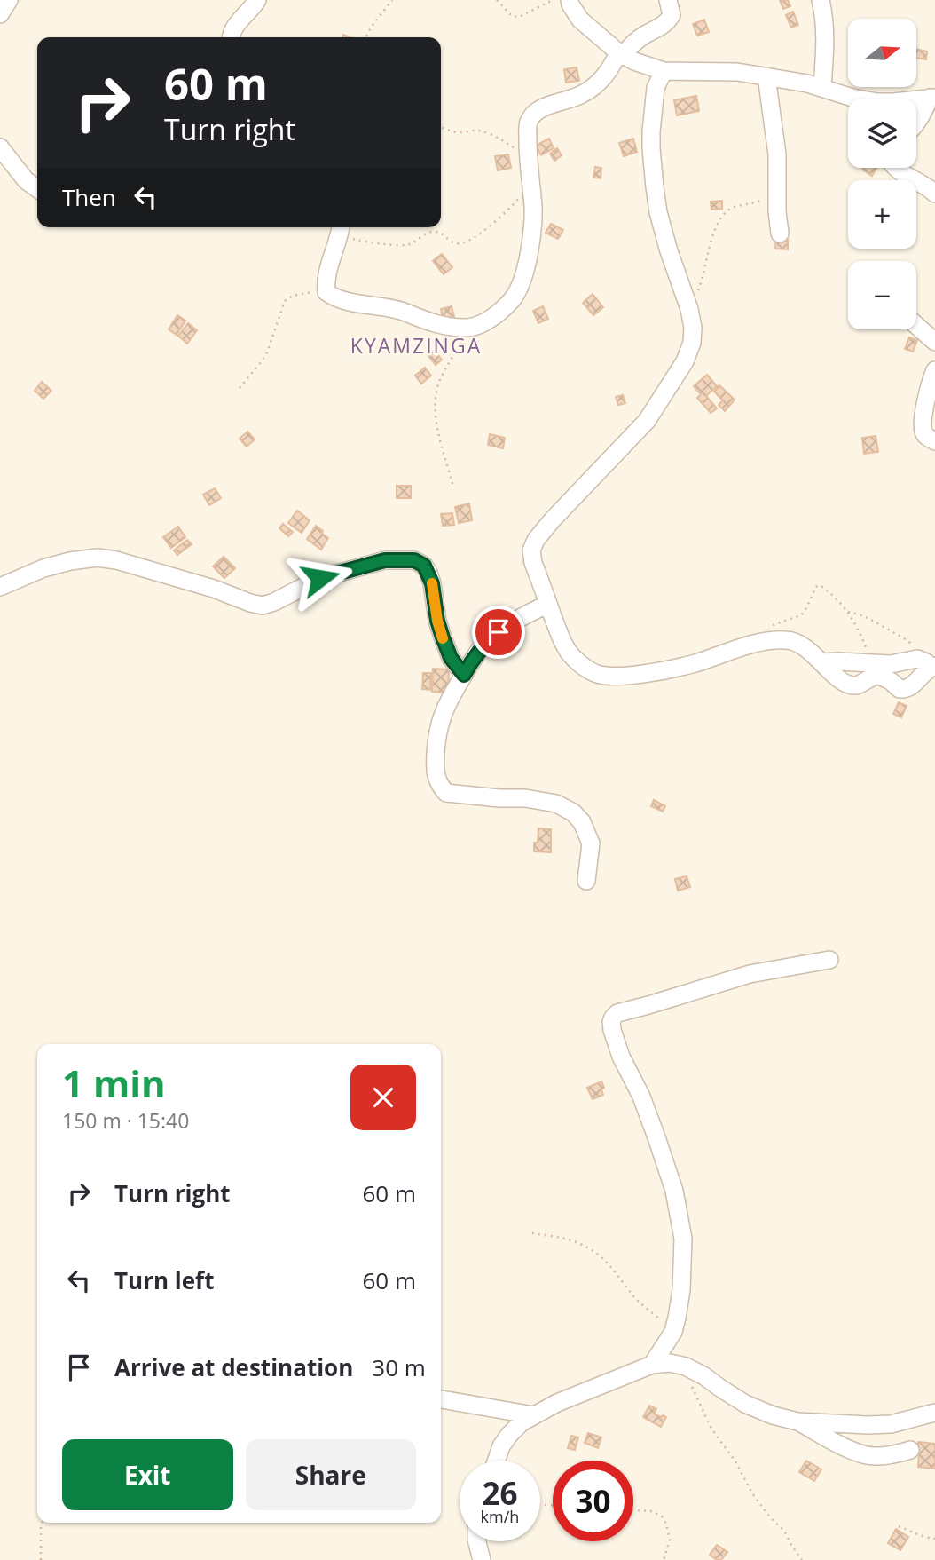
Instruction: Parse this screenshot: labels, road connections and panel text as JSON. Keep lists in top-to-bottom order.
{
  "districts": ["KYAMZINGA"],
  "north": "right",
  "page": {
    "map_buttons": ["+", "−"],
    "turn": ["60 m", "Turn right"],
    "then": "Then",
    "heading": ["1 min", "150 m · 15:40"],
    "list": [
      {
        "name": "Turn right",
        "value": "60 m"
      },
      {
        "name": "Turn left",
        "value": "60 m"
      },
      {
        "name": "Arrive at destination",
        "value": "30 m"
      }
    ],
    "buttons": ["Exit", "Share"],
    "speed": "26 km/h",
    "limit": "30"
  }
}
